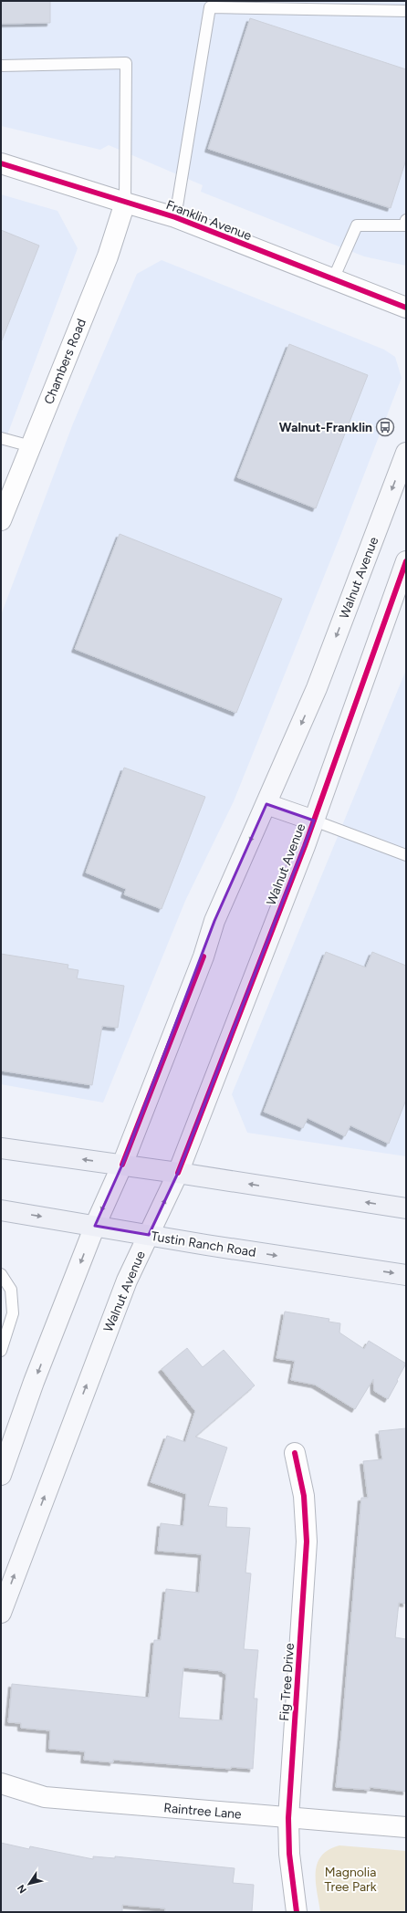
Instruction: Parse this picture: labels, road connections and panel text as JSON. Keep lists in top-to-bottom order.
{
  "streets": {
    "main road": ["Walnut Avenue", "Tustin Ranch Road"],
    "street": [
      "Franklin Avenue",
      "Chambers Road",
      "Fig Tree Drive",
      "Raintree Lane"
    ]
  },
  "crossings": [
    ["Franklin Avenue", "Chambers Road"],
    ["Walnut Avenue", "Tustin Ranch Road"],
    ["Fig Tree Drive", "Raintree Lane"]
  ],
  "parks": ["Magnolia Tree Park"],
  "places": {
    "bus stop": ["Walnut-Franklin"]
  },
  "north": "bottom left"
}
